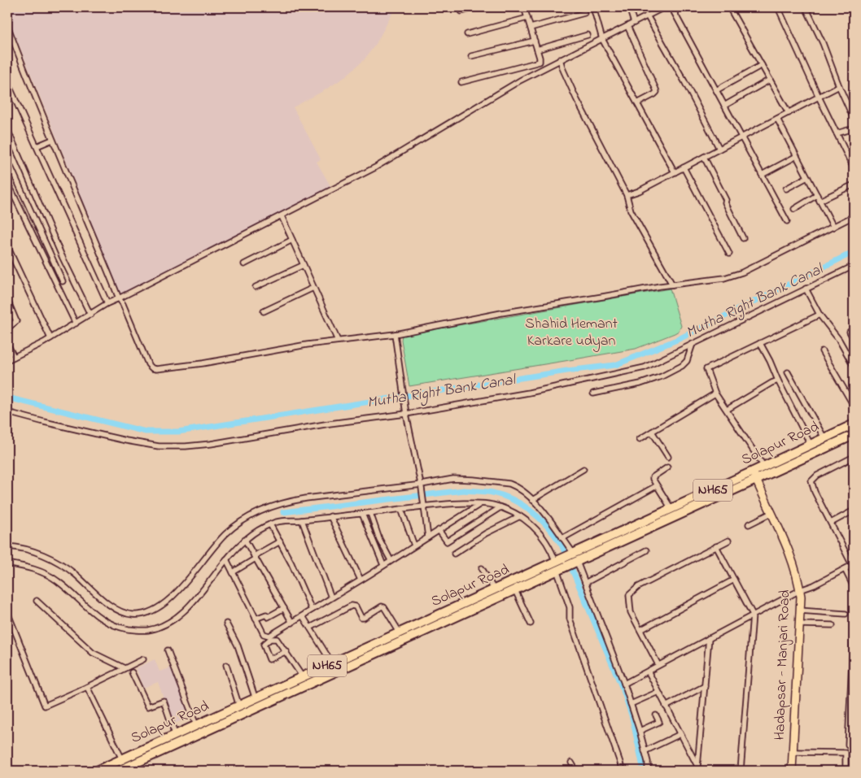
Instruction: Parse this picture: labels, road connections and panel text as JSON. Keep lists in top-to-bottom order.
{
  "streets": {
    "highway": ["Solapur Road", "NH65"],
    "main road": ["Hadapsar - Manjari Road"]
  },
  "crossings": [
    ["Solapur Road", "Hadapsar - Manjari Road"]
  ],
  "water": ["Mutha Right Bank Canal"],
  "parks": ["Shahid Hemant Karkare udyan"]
}
